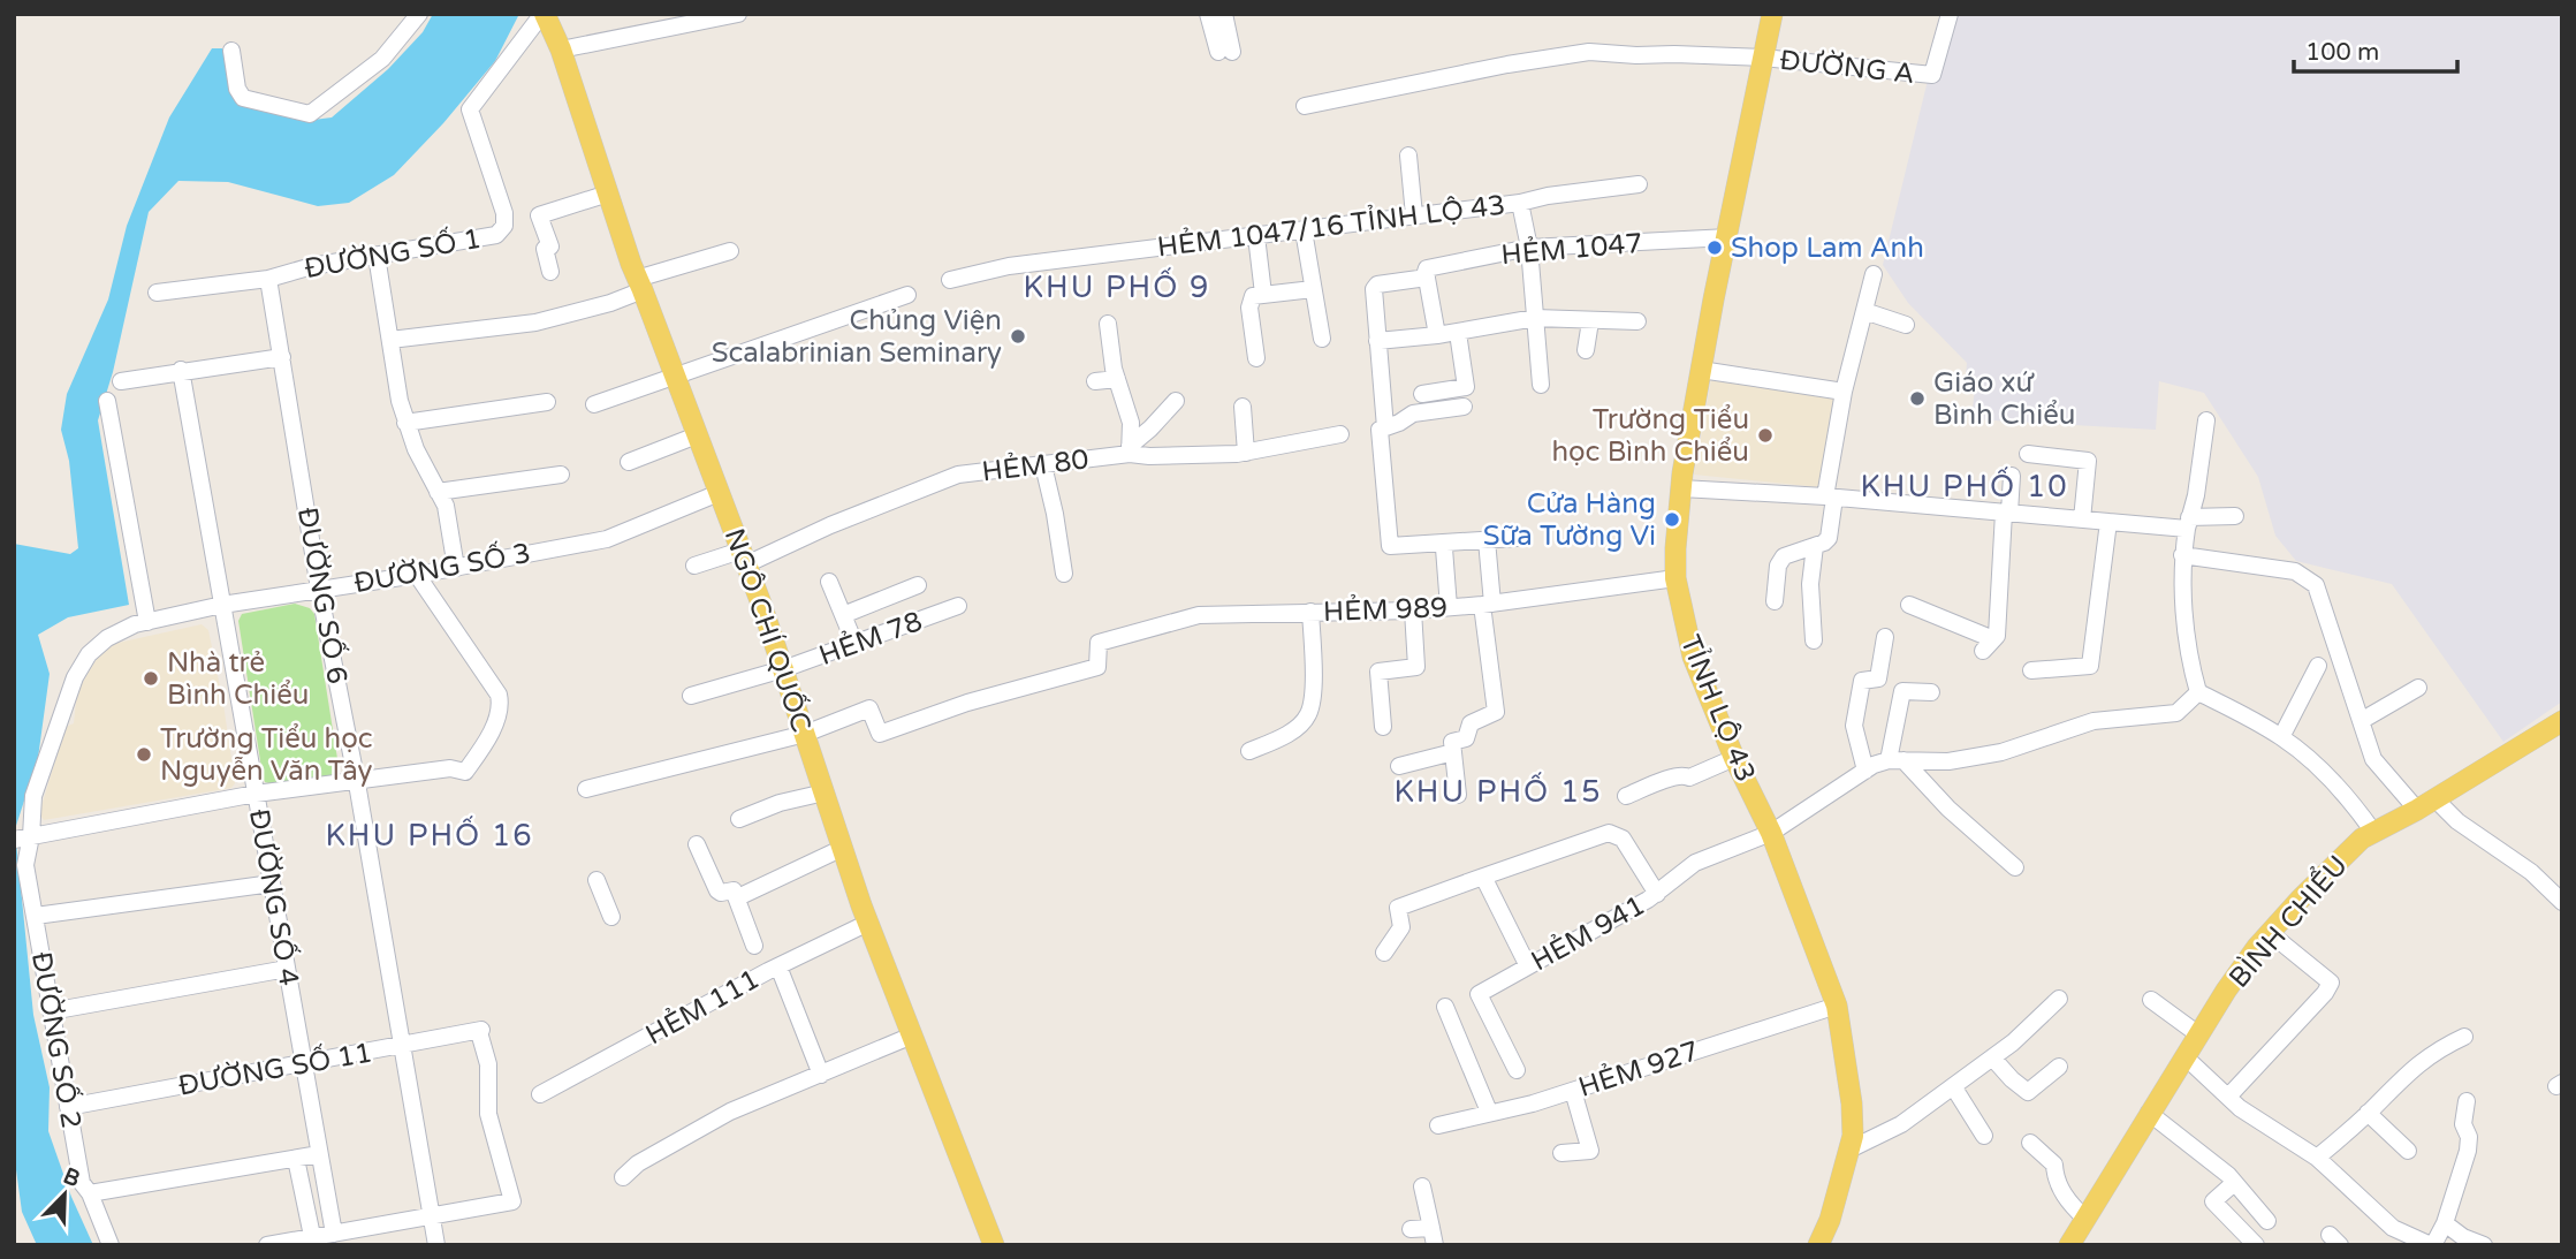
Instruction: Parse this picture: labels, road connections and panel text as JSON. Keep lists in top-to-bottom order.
{
  "streets": {
    "main road": ["NGÔ CHÍ QUỐC", "TỈNH LỘ 43", "BÌNH CHIỂU"],
    "street": [
      "ĐƯỜNG A",
      "HẺM 1047/16 TỈNH LỘ 43",
      "HẺM 1047",
      "ĐƯỜNG SỐ 1",
      "HẺM 80",
      "ĐƯỜNG SỐ 3",
      "ĐƯỜNG SỐ 6",
      "HẺM 989",
      "HẺM 78",
      "ĐƯỜNG SỐ 4",
      "HẺM 941",
      "HẺM 111",
      "ĐƯỜNG SỐ 2",
      "ĐƯỜNG SỐ 11",
      "HẺM 927"
    ]
  },
  "crossings": [
    ["ĐƯỜNG A", "TỈNH LỘ 43"],
    ["HẺM 1047/16 TỈNH LỘ 43", "HẺM 1047"],
    ["HẺM 1047", "TỈNH LỘ 43"],
    ["ĐƯỜNG SỐ 1", "ĐƯỜNG SỐ 6"],
    ["ĐƯỜNG SỐ 1", "NGÔ CHÍ QUỐC"],
    ["HẺM 80", "NGÔ CHÍ QUỐC"],
    ["ĐƯỜNG SỐ 3", "ĐƯỜNG SỐ 6"],
    ["ĐƯỜNG SỐ 3", "NGÔ CHÍ QUỐC"],
    ["ĐƯỜNG SỐ 3", "ĐƯỜNG SỐ 4"],
    ["ĐƯỜNG SỐ 3", "ĐƯỜNG SỐ 2"],
    ["ĐƯỜNG SỐ 6", "ĐƯỜNG SỐ 11"],
    ["HẺM 989", "NGÔ CHÍ QUỐC"],
    ["HẺM 989", "TỈNH LỘ 43"],
    ["NGÔ CHÍ QUỐC", "HẺM 78"],
    ["NGÔ CHÍ QUỐC", "HẺM 111"],
    ["TỈNH LỘ 43", "HẺM 941"],
    ["TỈNH LỘ 43", "HẺM 927"],
    ["ĐƯỜNG SỐ 4", "ĐƯỜNG SỐ 11"],
    ["ĐƯỜNG SỐ 2", "ĐƯỜNG SỐ 11"]
  ],
  "districts": [
    "KHU PHỐ 9",
    "KHU PHỐ 10",
    "KHU PHỐ 15",
    "KHU PHỐ 16"
  ],
  "places": [
    "Shop Lam Anh",
    "Chủng Viện Scalabrinian Seminary",
    "Giáo xứ Bình Chiểu",
    "Trường Tiểu học Bình Chiểu",
    "Cửa Hàng Sữa Tường Vi",
    "Nhà trẻ Bình Chiểu",
    "Trường Tiểu học Nguyễn Văn Tây"
  ],
  "scale_bar": "100 m",
  "north": "top right"
}
